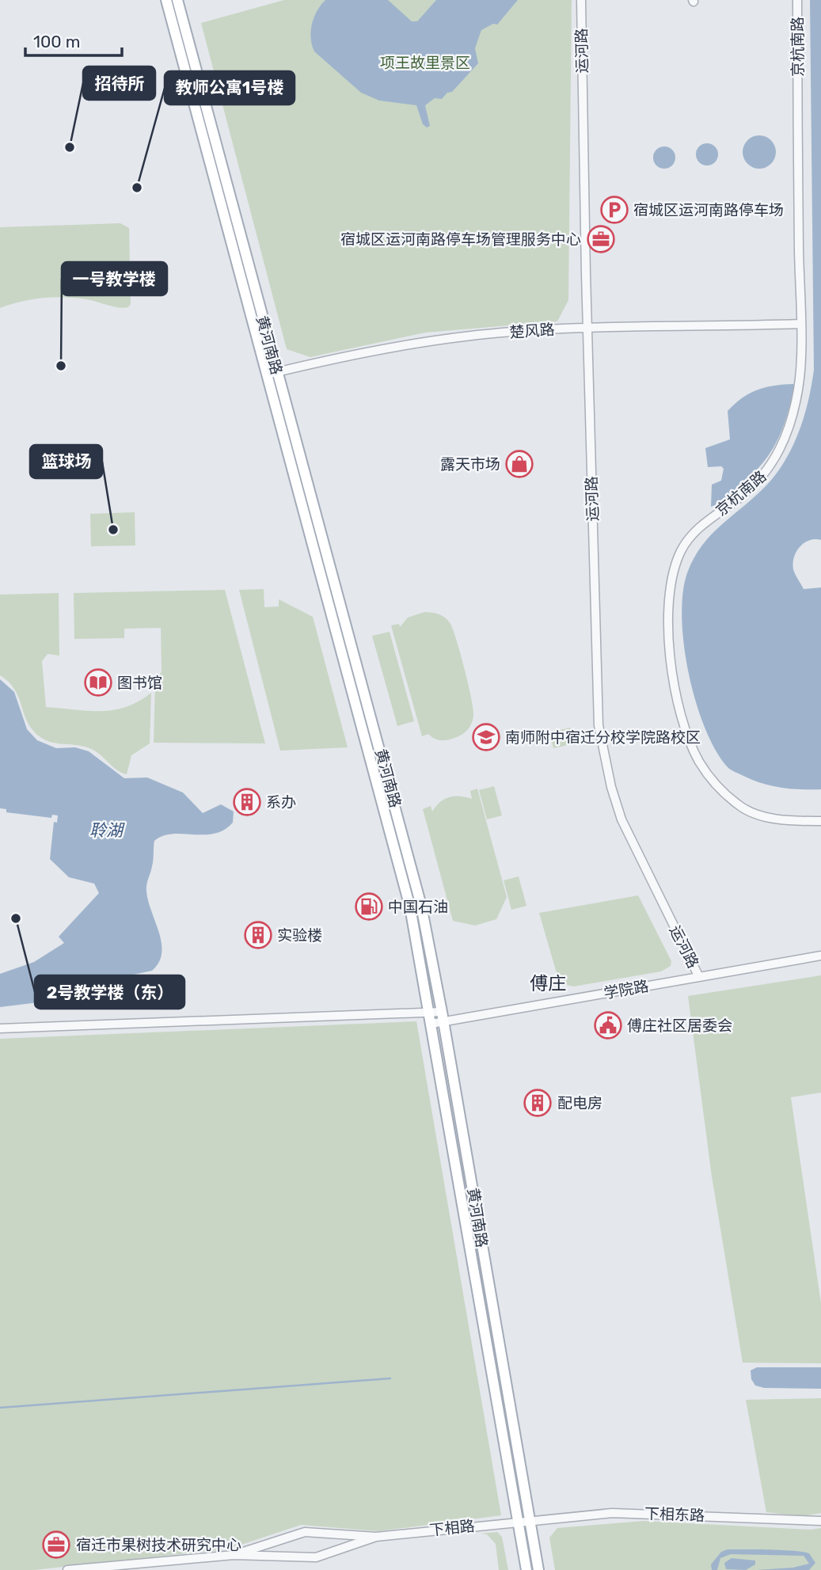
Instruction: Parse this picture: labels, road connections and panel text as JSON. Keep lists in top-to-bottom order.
{
  "streets": {
    "main road": ["黄河南路"],
    "street": [
      "京杭南路",
      "运河路",
      "楚风路",
      "学院路",
      "下相东路",
      "下相路"
    ]
  },
  "crossings": [
    ["京杭南路", "楚风路"],
    ["运河路", "楚风路"],
    ["运河路", "学院路"],
    ["楚风路", "黄河南路"],
    ["黄河南路", "学院路"],
    ["黄河南路", "下相东路"],
    ["黄河南路", "下相路"],
    ["下相东路", "下相路"]
  ],
  "districts": ["傅庄"],
  "water": ["聆湖"],
  "parks": ["项王故里景区"],
  "places": {
    "other": [
      "招待所",
      "教师公寓1号楼",
      "一号教学楼",
      "篮球场",
      "2号教学楼（东）"
    ],
    "parking": ["宿城区运河南路停车场"],
    "office": ["宿城区运河南路停车场管理服务中心", "宿迁市果树技术研究中心"],
    "shop": ["露天市场"],
    "library": ["图书馆"],
    "school or university": ["南师附中宿迁分校学院路校区"],
    "building": ["系办", "实验楼", "配电房"],
    "fuel station": ["中国石油"],
    "public building": ["傅庄社区居委会"]
  },
  "scale_bar": "100 m"
}
